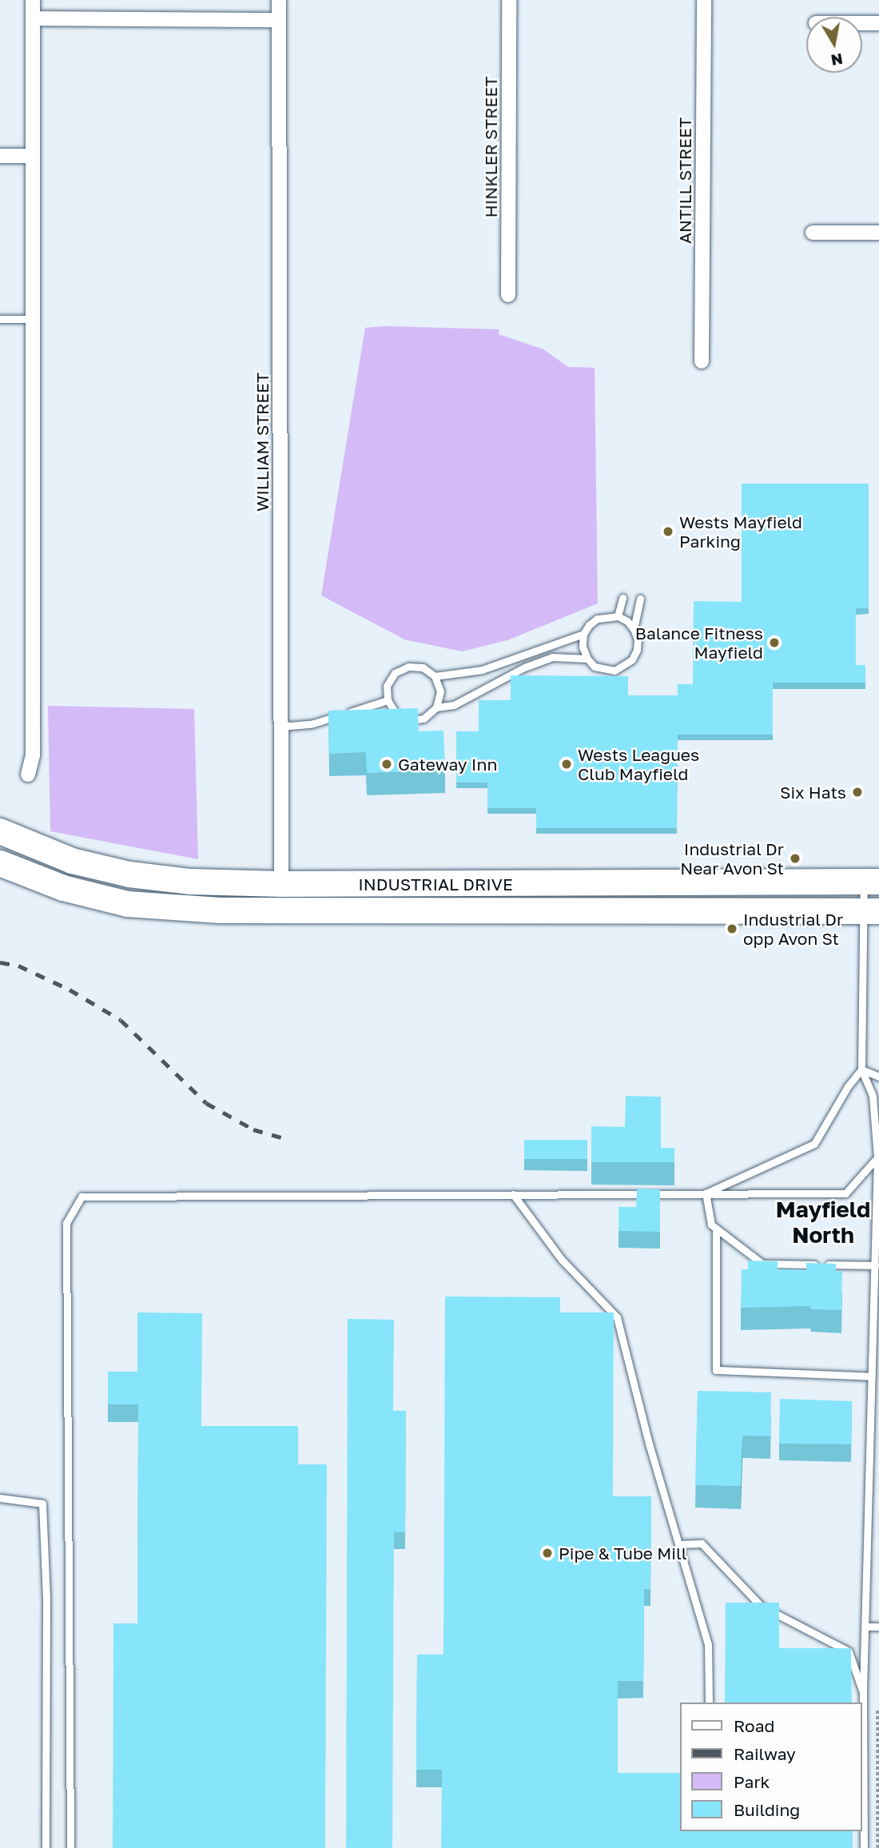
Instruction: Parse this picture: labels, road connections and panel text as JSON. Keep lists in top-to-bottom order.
{
  "streets": {
    "highway": ["INDUSTRIAL DRIVE"],
    "street": ["HINKLER STREET", "ANTILL STREET", "WILLIAM STREET"]
  },
  "crossings": [
    ["WILLIAM STREET", "INDUSTRIAL DRIVE"]
  ],
  "districts": ["Mayfield North"],
  "places": [
    "Wests Mayfield Parking",
    "Balance Fitness Mayfield",
    "Gateway Inn",
    "Wests Leagues Club Mayfield",
    "Six Hats",
    "Industrial Dr Near Avon St",
    "Industrial Dr opp Avon St",
    "Pipe & Tube Mill"
  ],
  "legend": [
    "Road",
    "Railway",
    "Park",
    "Building"
  ],
  "north": "bottom"
}
